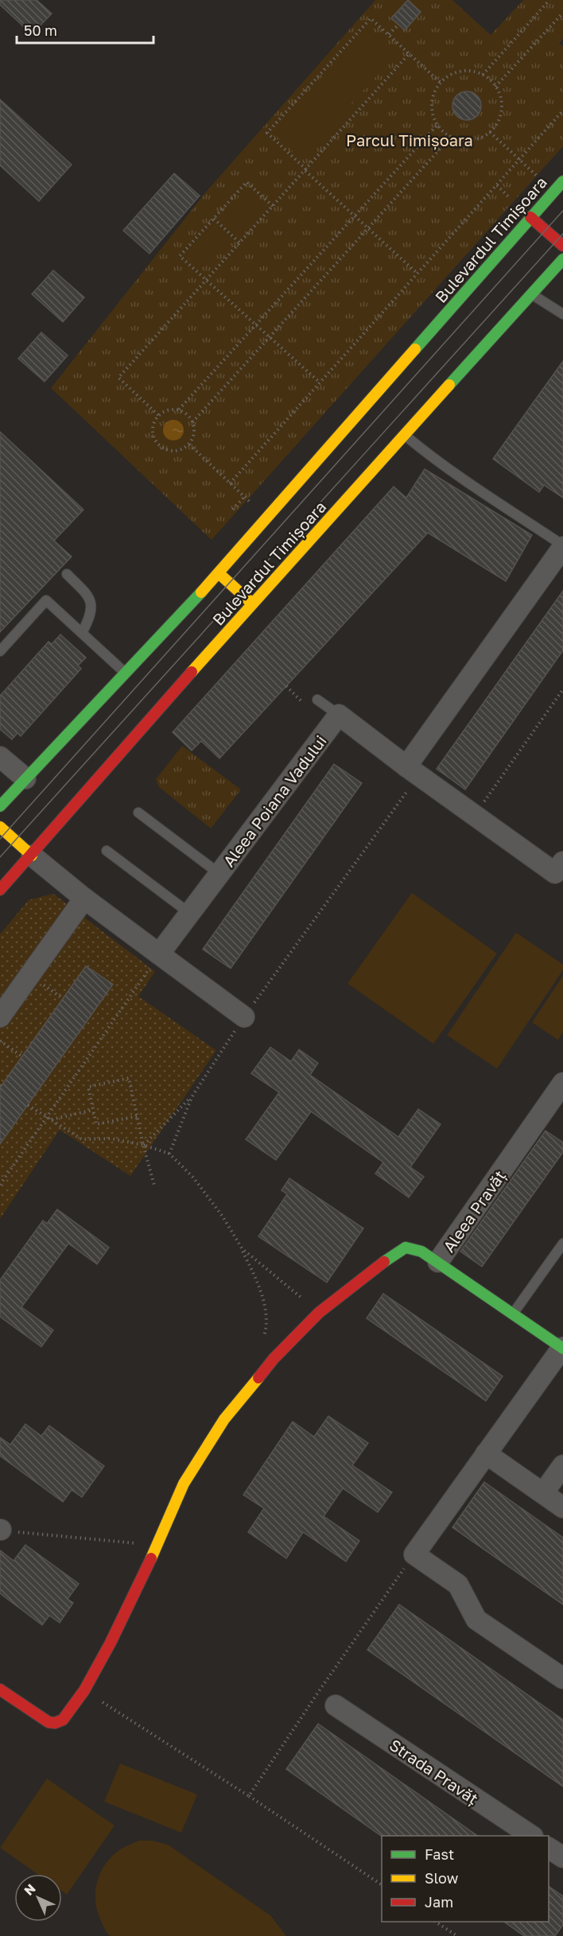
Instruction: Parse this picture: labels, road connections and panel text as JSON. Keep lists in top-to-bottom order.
{
  "streets": {
    "main road": ["Bulevardul Timișoara", "Aleea Pravăț"],
    "street": ["Aleea Poiana Vadului", "Strada Pravăț"]
  },
  "parks": ["Parcul Timișoara"],
  "legend": ["Fast", "Slow", "Jam"],
  "scale_bar": "50 m",
  "north": "top left"
}
